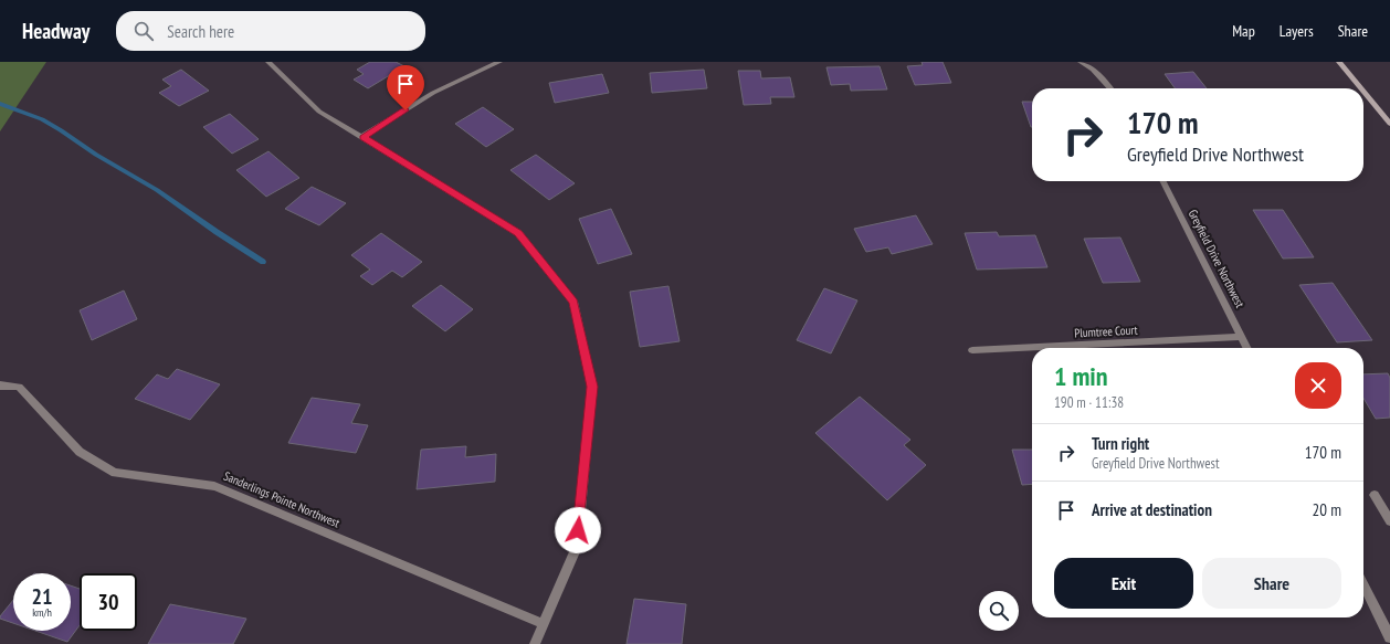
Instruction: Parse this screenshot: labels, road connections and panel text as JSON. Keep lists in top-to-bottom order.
{
  "streets": {
    "street": ["Greyfield Drive Northwest", "Plumtree Court", "Sanderlings Pointe Northwest"]
  },
  "crossings": [
    ["Greyfield Drive Northwest", "Plumtree Court"]
  ],
  "page": {
    "header": "Headway",
    "search": "Search here",
    "nav": ["Map", "Layers", "Share"],
    "turn": ["170 m", "Greyfield Drive Northwest"],
    "heading": ["1 min", "190 m · 11:38"],
    "list": [
      {
        "name": "Turn right",
        "note": "Greyfield Drive Northwest",
        "value": "170 m"
      },
      {
        "name": "Arrive at destination",
        "value": "20 m"
      }
    ],
    "buttons": ["Exit", "Share"],
    "speed": "21 km/h",
    "limit": "30"
  }
}
